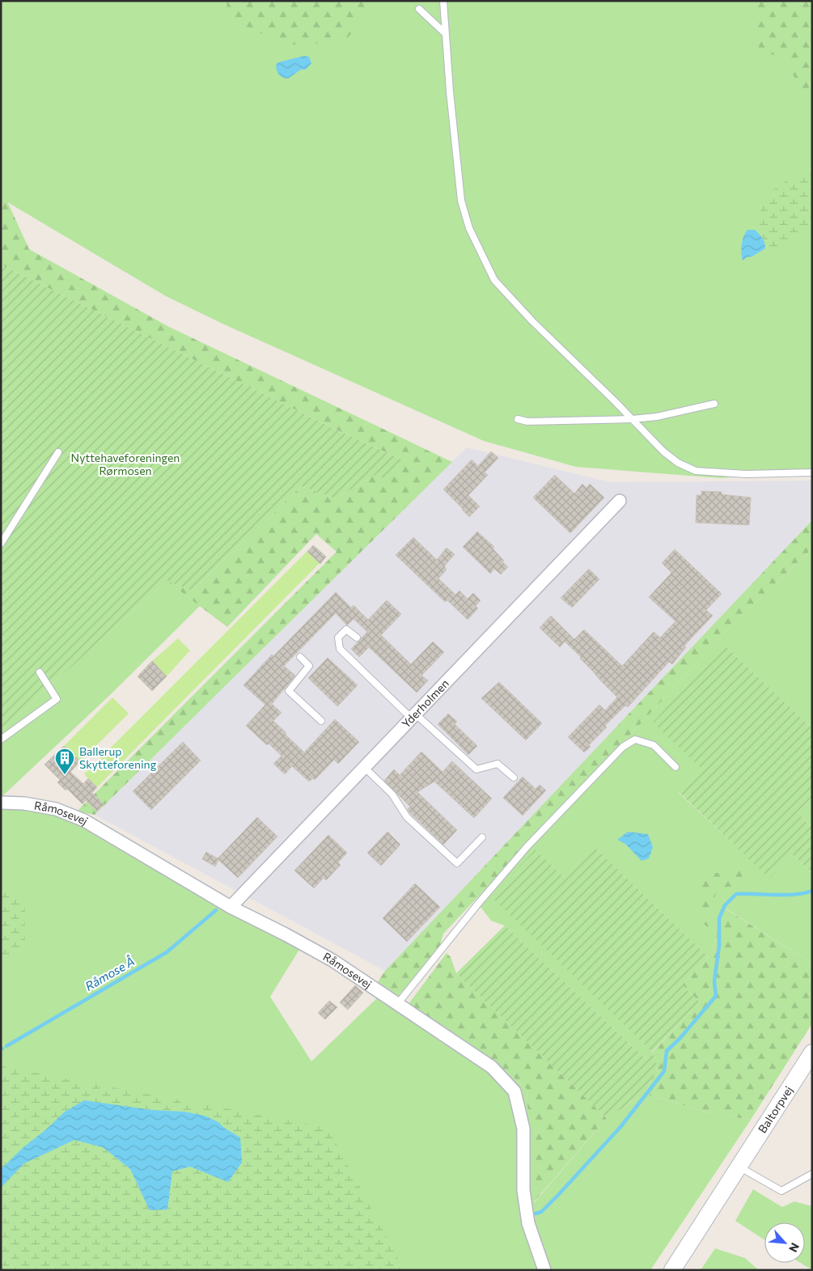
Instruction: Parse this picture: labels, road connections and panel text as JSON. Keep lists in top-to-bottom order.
{
  "streets": {
    "street": ["Yderholmen", "Råmosevej", "Baltorpvej"]
  },
  "crossings": [
    ["Yderholmen", "Råmosevej"]
  ],
  "water": ["Råmose Å"],
  "parks": ["Nyttehaveforeningen Rørmosen"],
  "places": {
    "building": ["Ballerup Skytteforening"]
  },
  "north": "bottom right"
}
